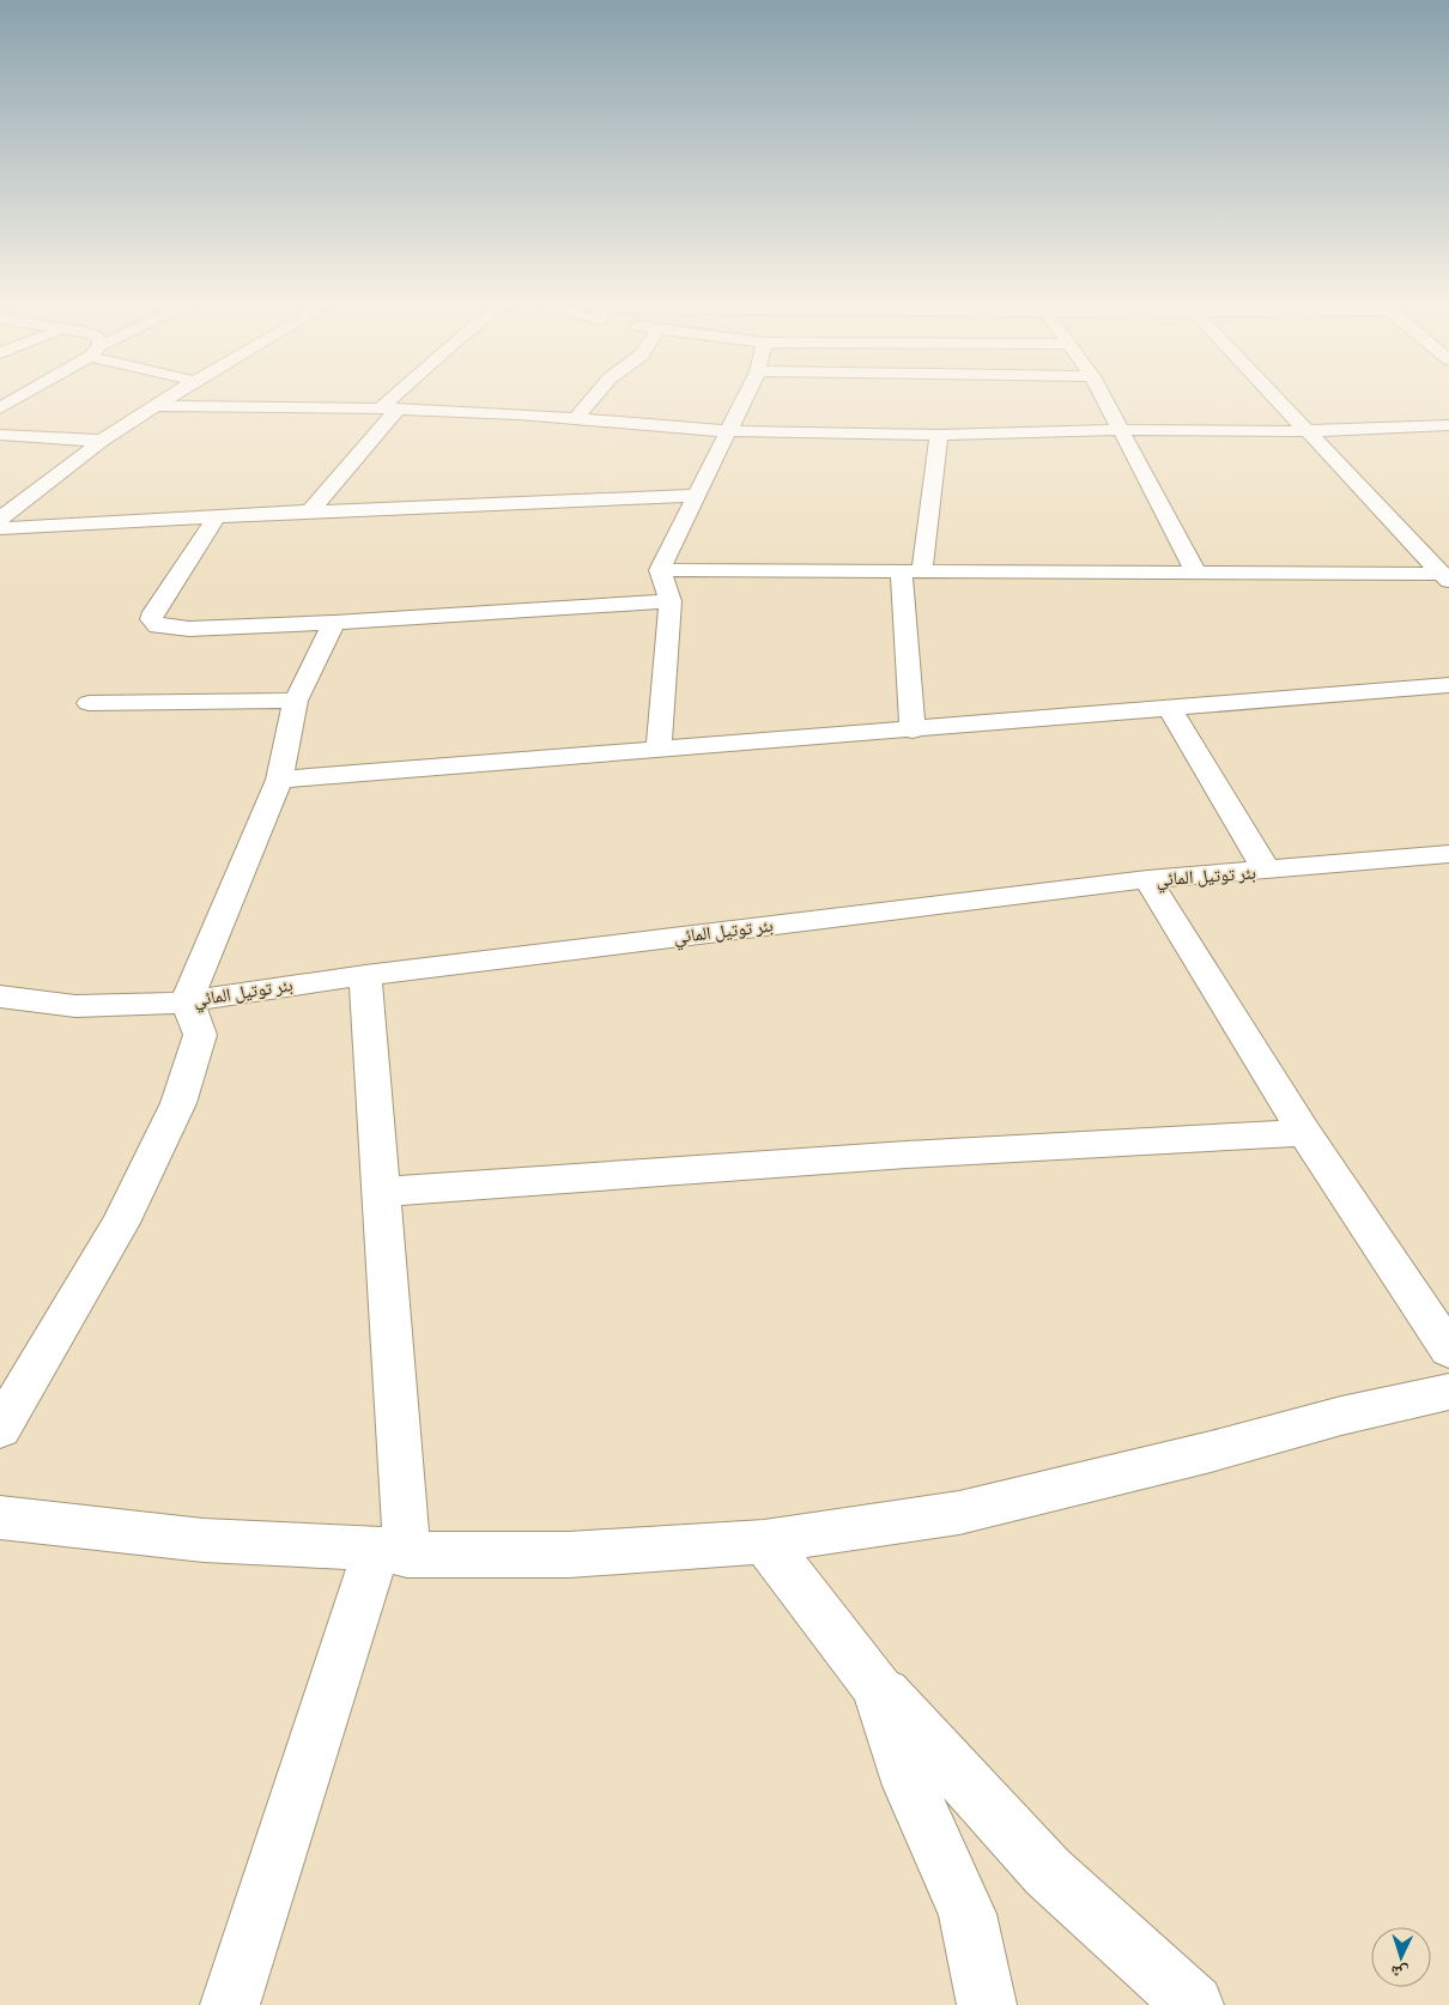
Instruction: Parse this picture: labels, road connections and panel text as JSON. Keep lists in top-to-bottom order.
{
  "streets": {
    "street": ["بئر توتيل المائي"]
  },
  "north": "bottom"
}
